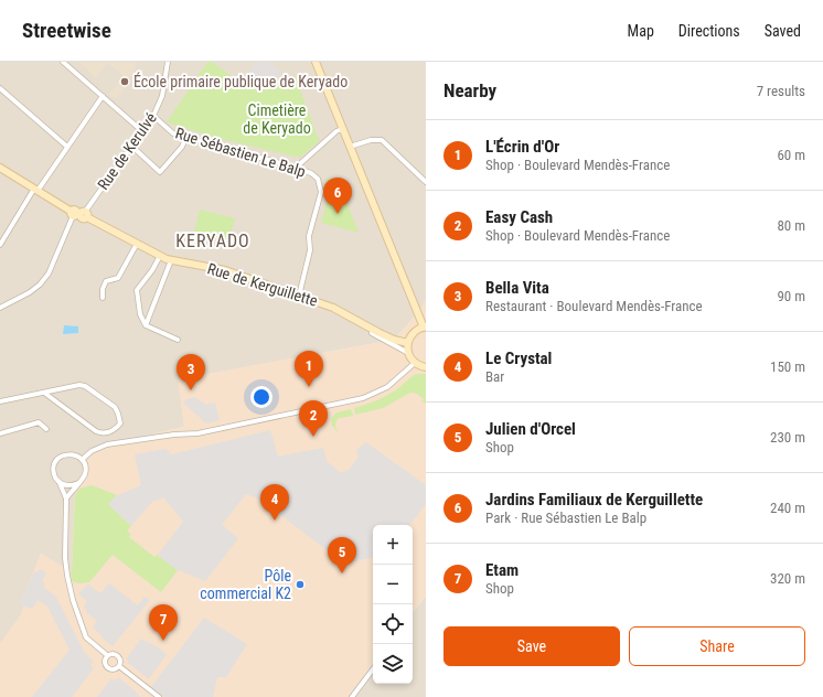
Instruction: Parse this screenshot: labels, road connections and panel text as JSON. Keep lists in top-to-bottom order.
{
  "streets": {
    "street": ["Rue de Kerulvé", "Rue Sébastien Le Balp", "Rue de Kerguillette"]
  },
  "crossings": [
    ["Rue de Kerulvé", "Rue Sébastien Le Balp"],
    ["Rue de Kerulvé", "Rue de Kerguillette"],
    ["Rue Sébastien Le Balp", "Rue de Kerguillette"]
  ],
  "districts": ["KERYADO"],
  "parks": ["Cimetière de Keryado"],
  "places": ["École primaire publique de Keryado", "Pôle commercial K2"],
  "page": {
    "header": "Streetwise",
    "nav": ["Map", "Directions", "Saved"],
    "heading": ["Nearby", "7 results"],
    "list": [
      {
        "mark": "1",
        "name": "L'Écrin d'Or",
        "note": "Shop · Boulevard Mendès-France",
        "value": "60 m"
      },
      {
        "mark": "2",
        "name": "Easy Cash",
        "note": "Shop · Boulevard Mendès-France",
        "value": "80 m"
      },
      {
        "mark": "3",
        "name": "Bella Vita",
        "note": "Restaurant · Boulevard Mendès-France",
        "value": "90 m"
      },
      {
        "mark": "4",
        "name": "Le Crystal",
        "note": "Bar",
        "value": "150 m"
      },
      {
        "mark": "5",
        "name": "Julien d'Orcel",
        "note": "Shop",
        "value": "230 m"
      },
      {
        "mark": "6",
        "name": "Jardins Familiaux de Kerguillette",
        "note": "Park · Rue Sébastien Le Balp",
        "value": "240 m"
      },
      {
        "mark": "7",
        "name": "Etam",
        "note": "Shop",
        "value": "320 m"
      }
    ],
    "pins": [
      "6",
      "1",
      "3",
      "2",
      "4",
      "5",
      "7"
    ],
    "map_buttons": ["+", "−"],
    "buttons": ["Save", "Share"]
  }
}
